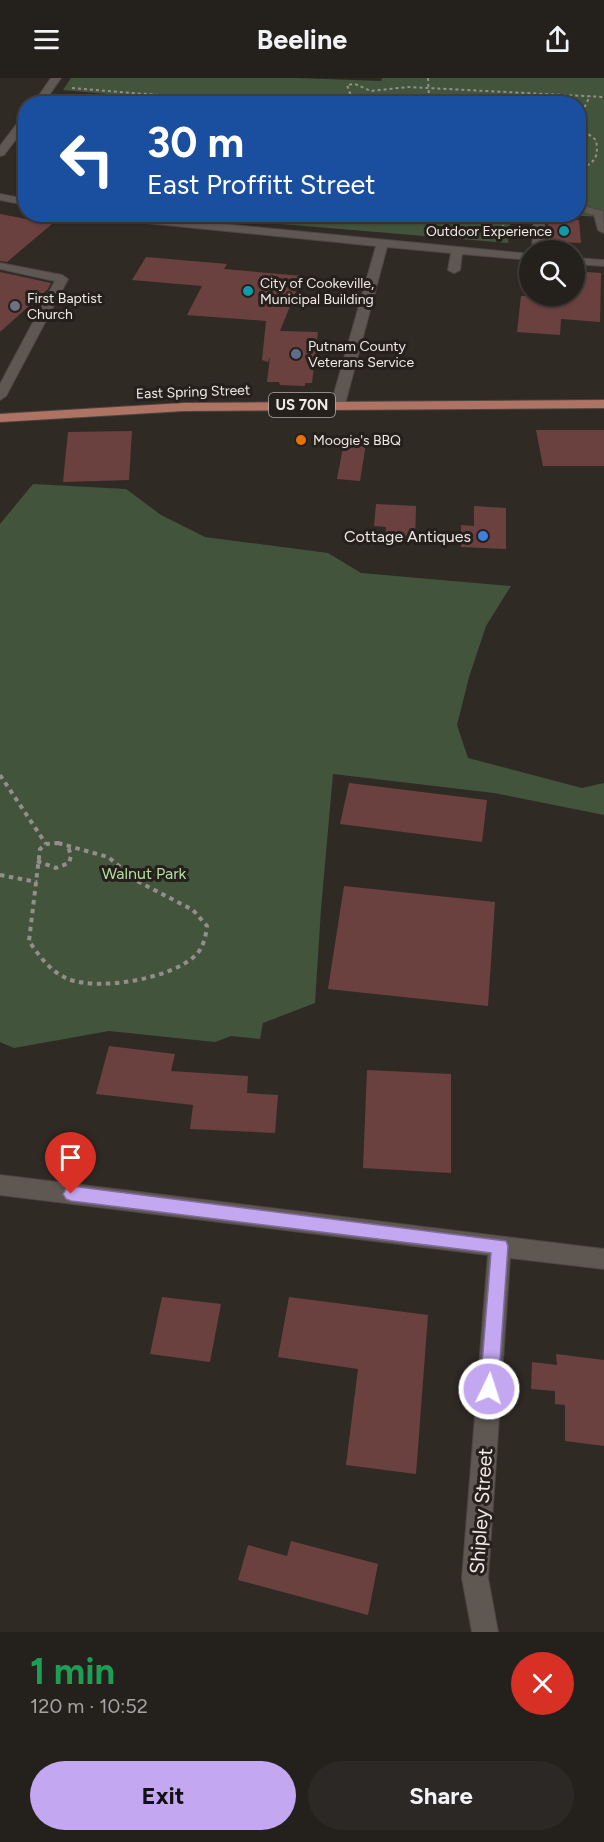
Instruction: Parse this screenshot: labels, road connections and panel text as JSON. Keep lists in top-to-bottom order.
{
  "streets": {
    "main road": ["East Spring Street", "US 70N"],
    "street": ["Shipley Street"]
  },
  "parks": ["Walnut Park"],
  "places": [
    "Outdoor Experience",
    "City of Cookeville, Municipal Building",
    "First Baptist Church",
    "Putnam County Veterans Service",
    "Moogie's BBQ",
    "Cottage Antiques"
  ],
  "page": {
    "header": "Beeline",
    "turn": ["30 m", "East Proffitt Street"],
    "heading": ["1 min", "120 m · 10:52"],
    "buttons": ["Exit", "Share"]
  }
}
